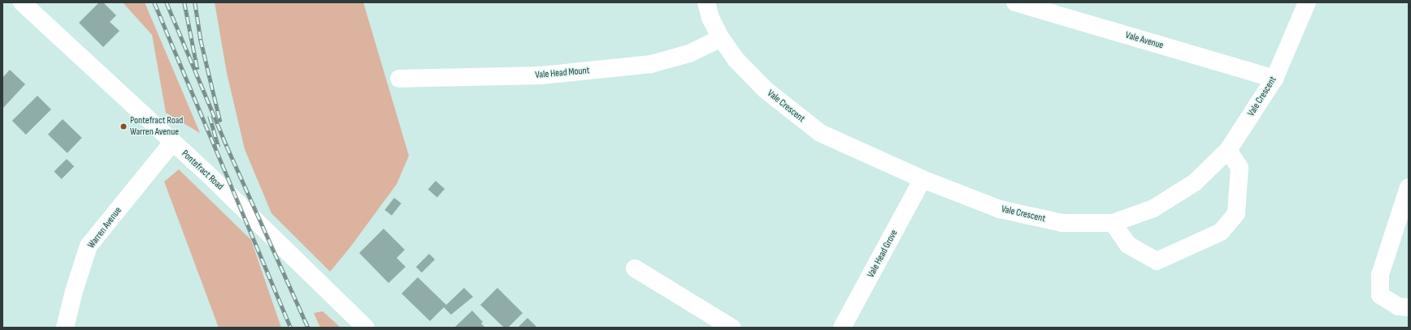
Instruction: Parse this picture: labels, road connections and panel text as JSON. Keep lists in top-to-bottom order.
{
  "streets": {
    "street": [
      "Vale Avenue",
      "Vale Head Mount",
      "Vale Crescent",
      "Pontefract Road",
      "Warren Avenue",
      "Vale Head Grove"
    ]
  },
  "crossings": [
    ["Vale Avenue", "Vale Crescent"],
    ["Vale Head Mount", "Vale Crescent"],
    ["Vale Crescent", "Vale Head Grove"],
    ["Pontefract Road", "Warren Avenue"]
  ],
  "places": ["Pontefract Road Warren Avenue"]
}
